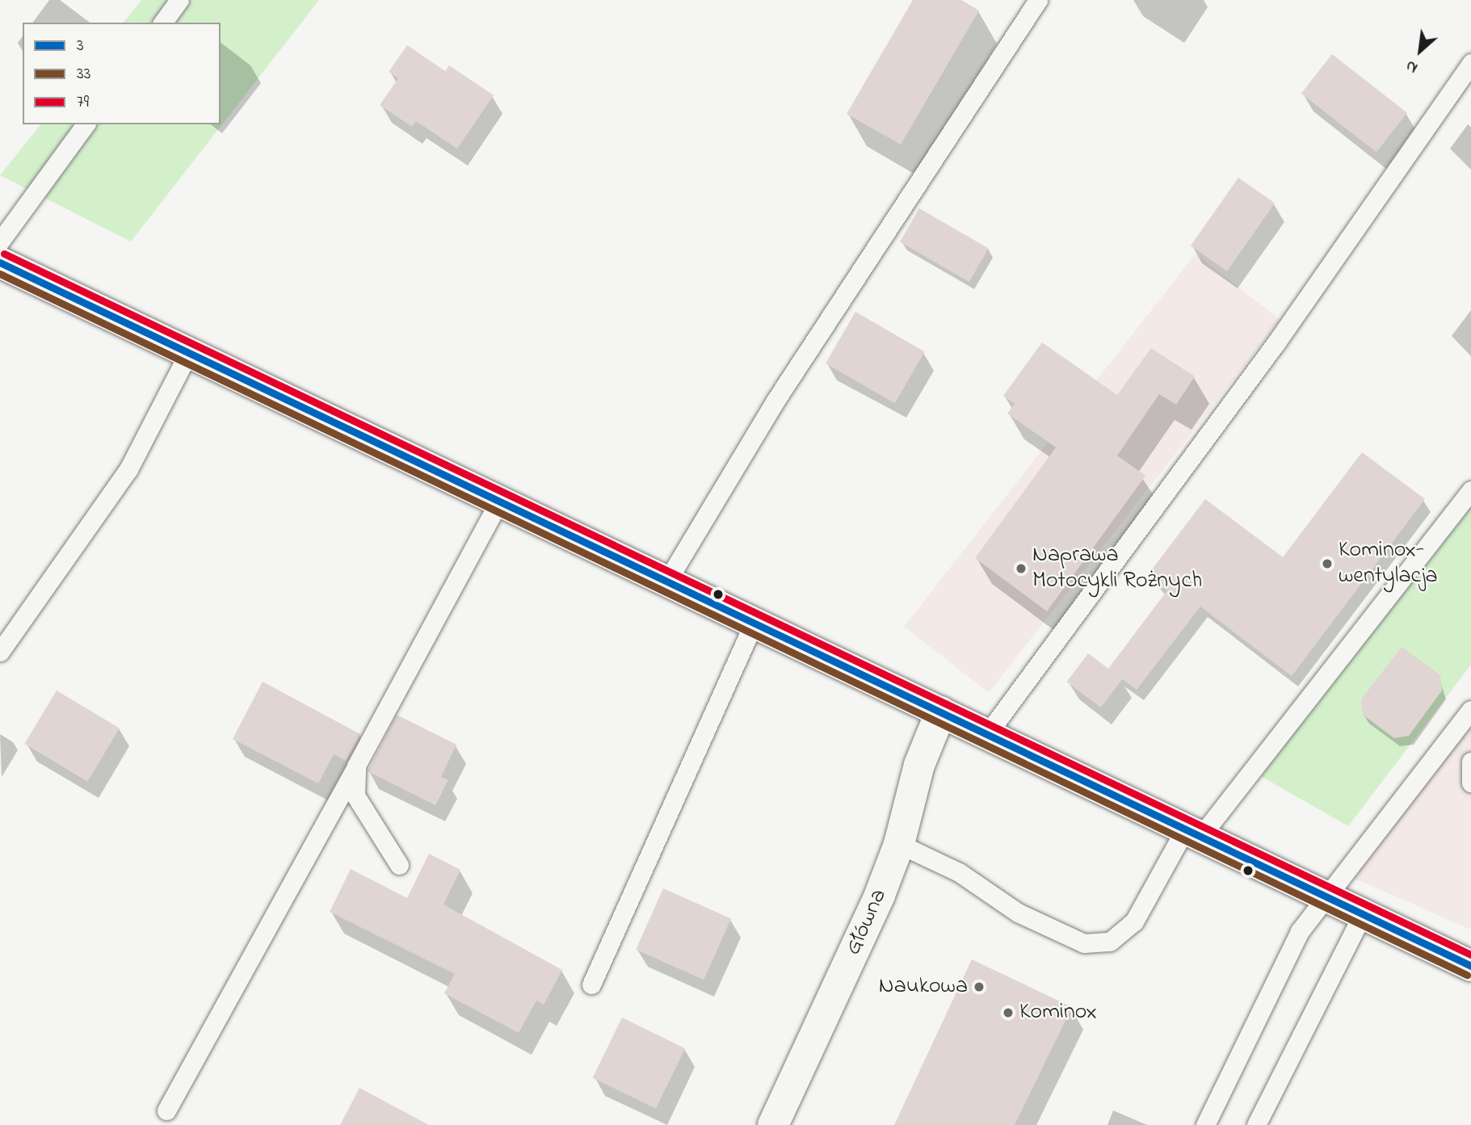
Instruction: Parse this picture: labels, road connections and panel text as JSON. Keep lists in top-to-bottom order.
{
  "streets": {
    "main road": ["Główna"]
  },
  "places": [
    "Kominox- wentylacja",
    "Naprawa Motocykli Rożnych",
    "Naukowa",
    "Kominox"
  ],
  "lines": ["transit line 79", "transit line 3", "transit line 33"],
  "legend": ["3", "33", "79"],
  "north": "bottom left"
}
